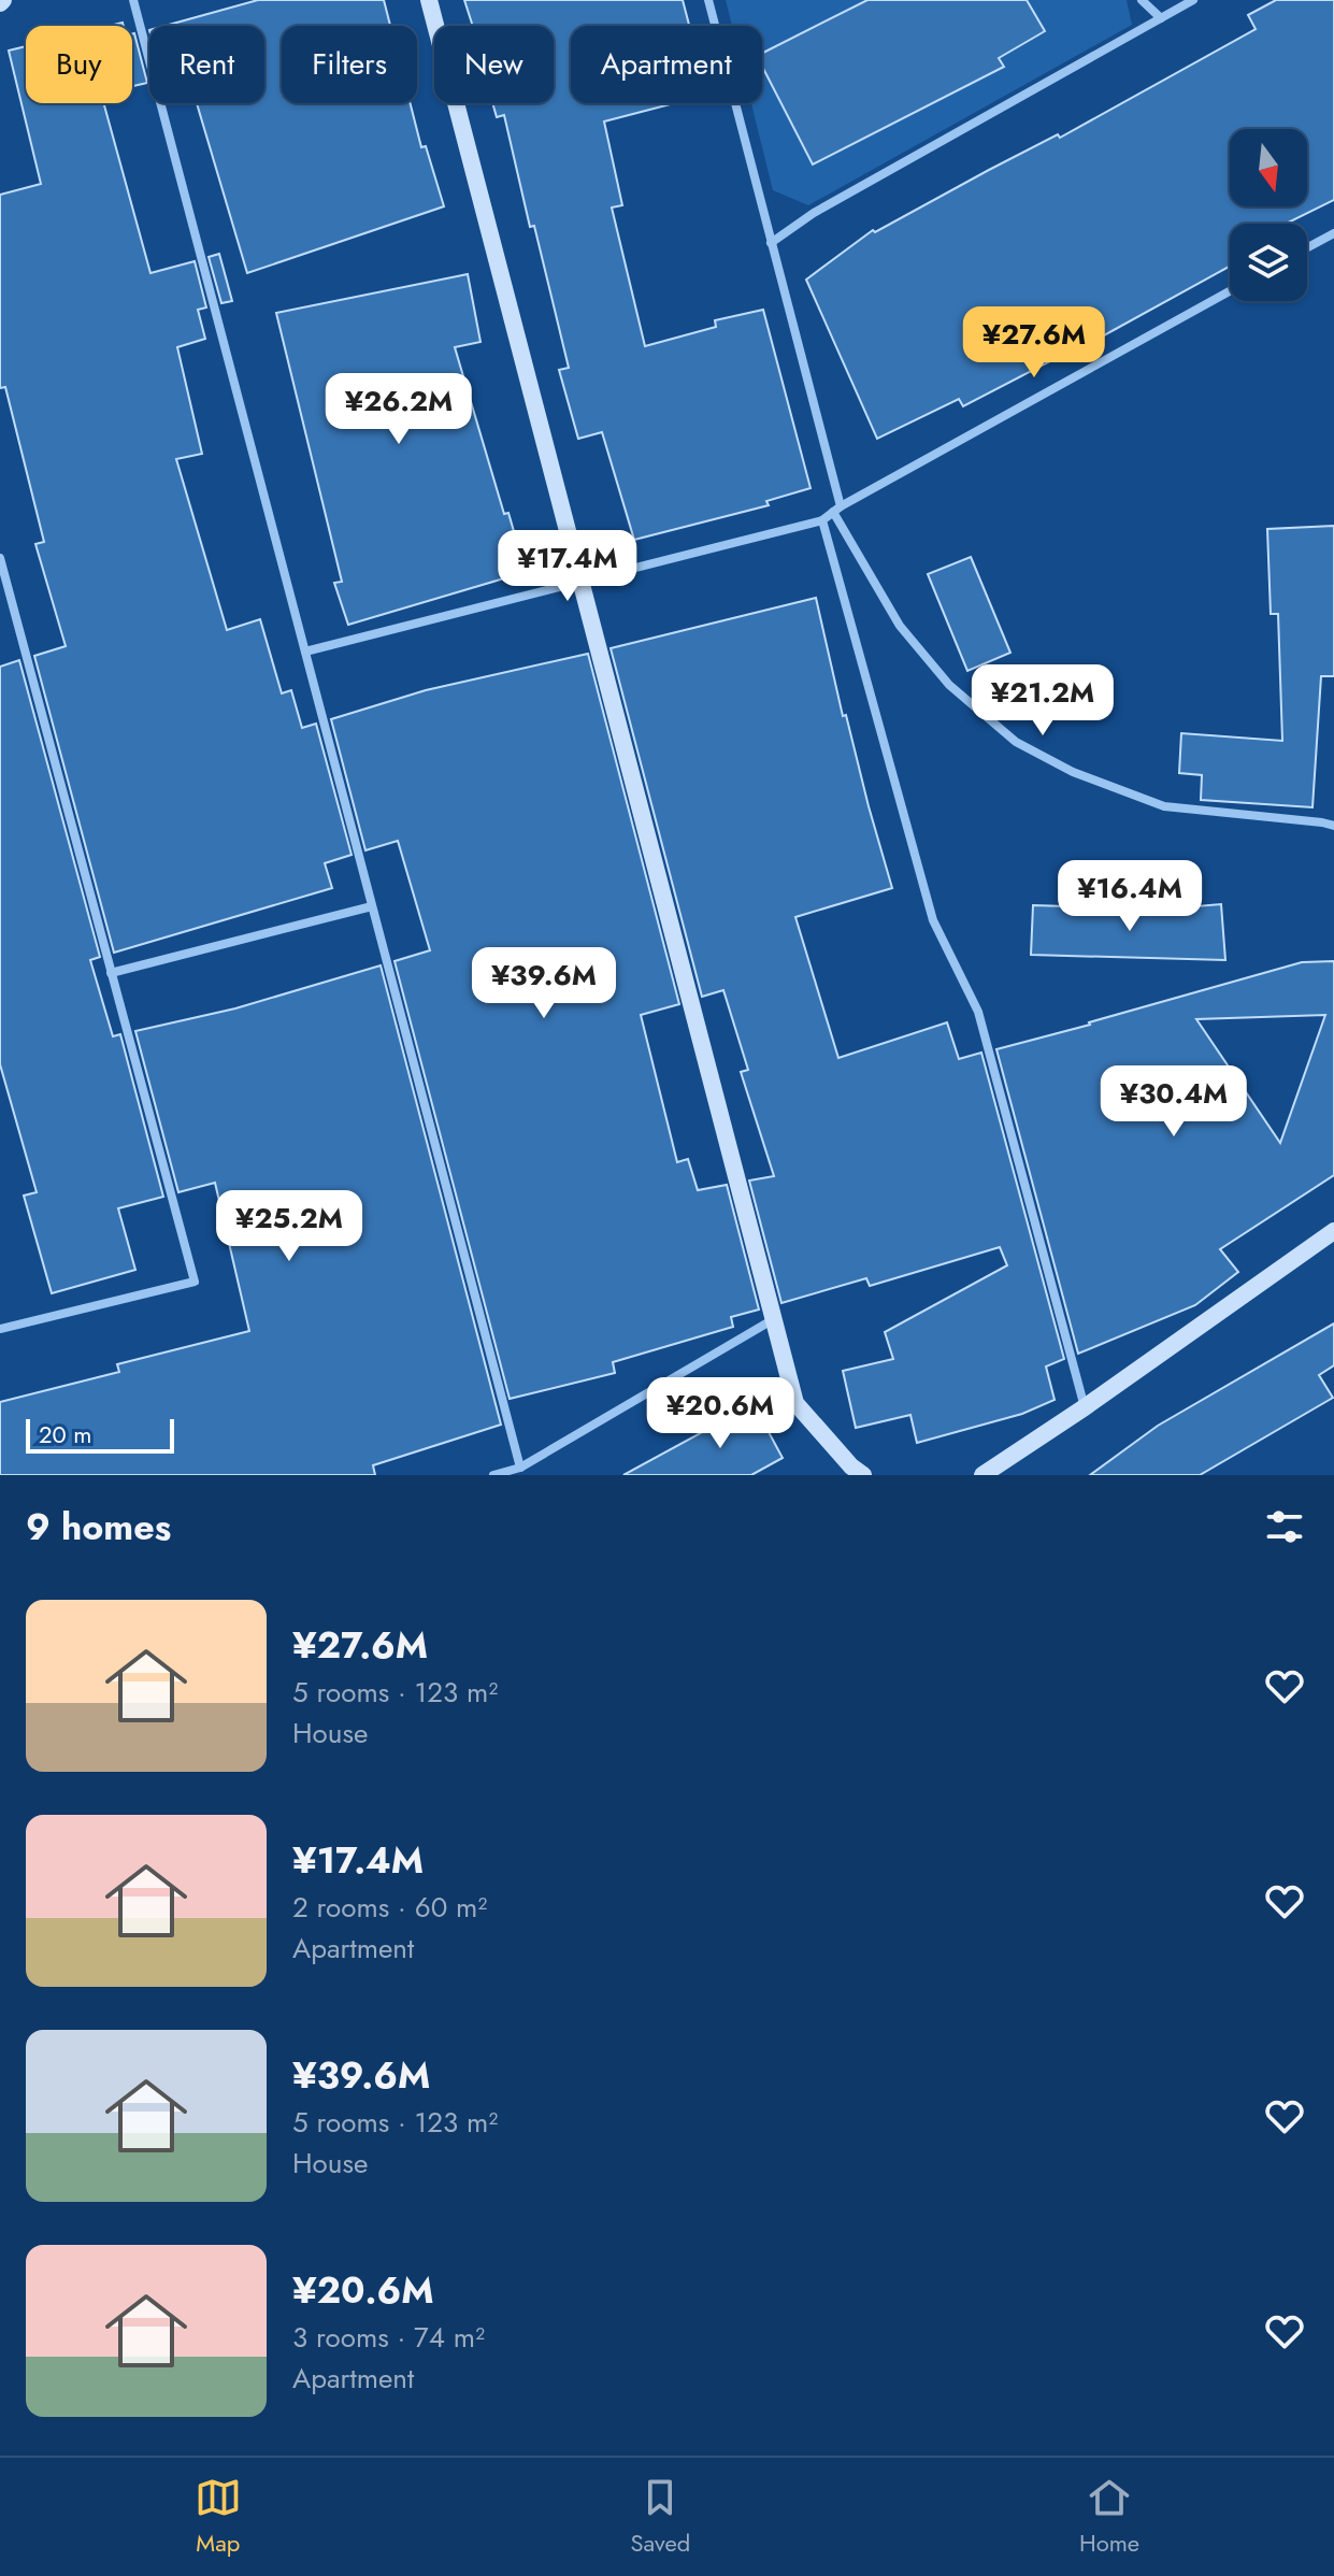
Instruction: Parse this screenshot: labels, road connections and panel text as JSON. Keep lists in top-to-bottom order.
{
  "scale_bar": "20 m",
  "north": "bottom",
  "page": {
    "chip": [
      "Buy",
      "Rent",
      "Filters",
      "New",
      "Apartment"
    ],
    "price": [
      "¥27.6M",
      "¥26.2M",
      "¥17.4M",
      "¥21.2M",
      "¥16.4M",
      "¥39.6M",
      "¥30.4M",
      "¥25.2M",
      "¥20.6M"
    ],
    "scale": "20 m",
    "heading": "9 homes",
    "list": [
      {
        "name": "¥27.6M",
        "note": "5 rooms · 123 m² · House"
      },
      {
        "name": "¥17.4M",
        "note": "2 rooms · 60 m² · Apartment"
      },
      {
        "name": "¥39.6M",
        "note": "5 rooms · 123 m² · House"
      },
      {
        "name": "¥20.6M",
        "note": "3 rooms · 74 m² · Apartment"
      }
    ],
    "tabs": ["Map", "Saved", "Home"]
  }
}
